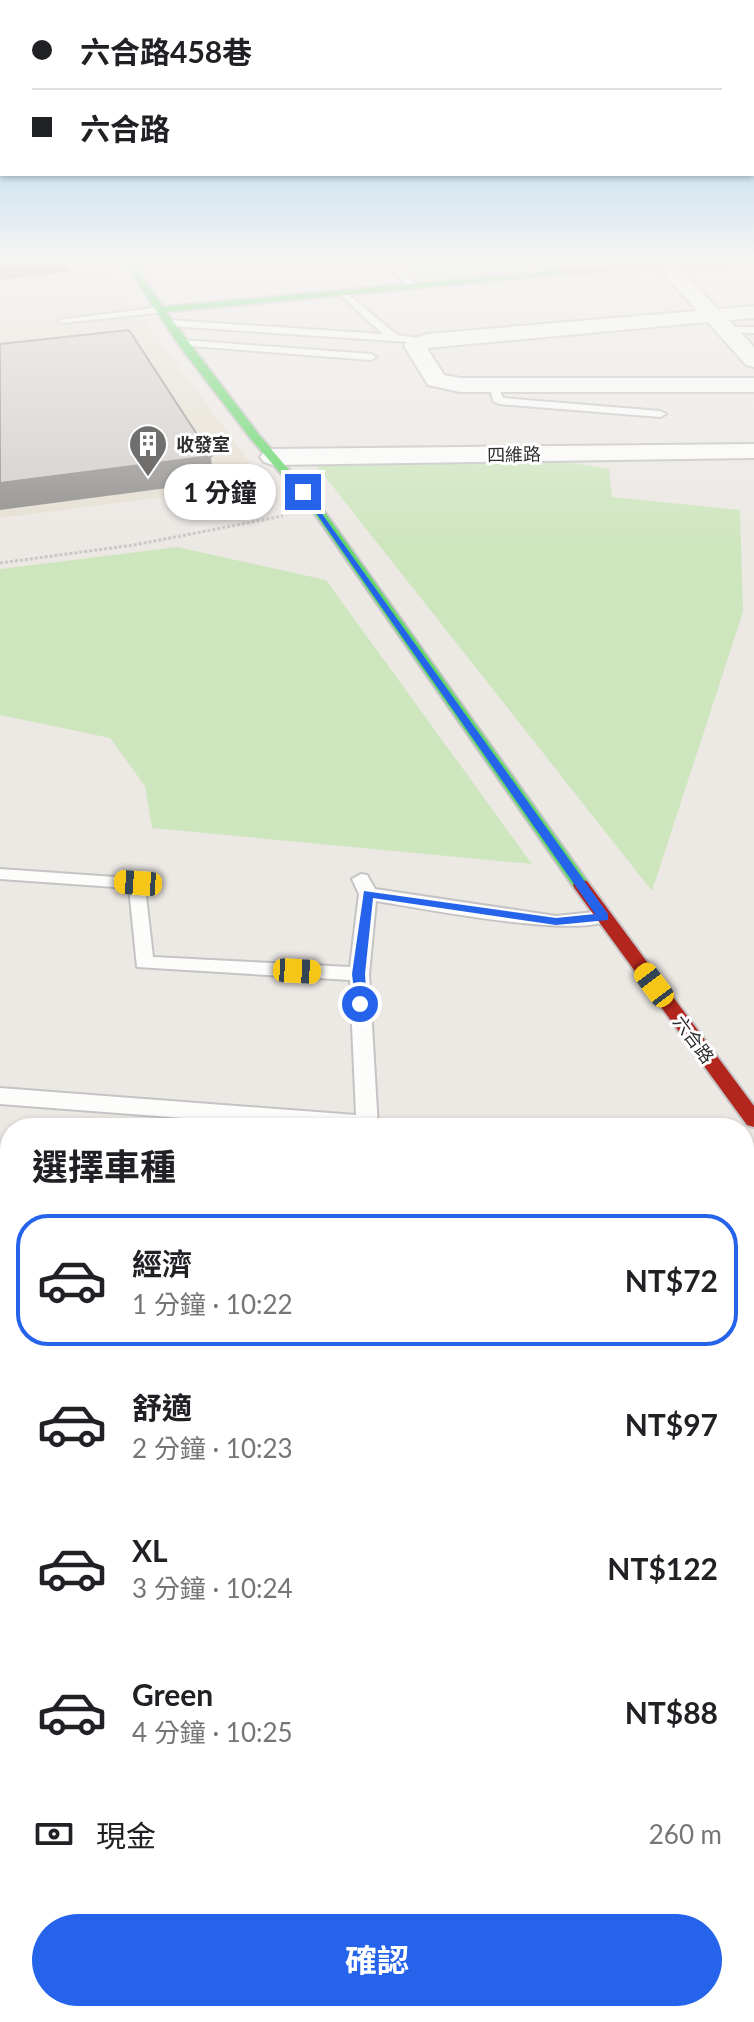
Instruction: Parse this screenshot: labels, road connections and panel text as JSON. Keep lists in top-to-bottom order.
{
  "streets": {
    "street": ["四維路", "六合路"]
  },
  "crossings": [
    ["四維路", "六合路"]
  ],
  "places": {
    "building": ["收發室"]
  },
  "page": {
    "banner": ["六合路458巷", "六合路"],
    "bubble": "1 分鐘",
    "heading": "選擇車種",
    "list": [
      {
        "name": "經濟",
        "note": "1 分鐘 · 10:22",
        "value": "NT$72"
      },
      {
        "name": "舒適",
        "note": "2 分鐘 · 10:23",
        "value": "NT$97"
      },
      {
        "name": "XL",
        "note": "3 分鐘 · 10:24",
        "value": "NT$122"
      },
      {
        "name": "Green",
        "note": "4 分鐘 · 10:25",
        "value": "NT$88"
      }
    ],
    "pay": ["現金", "260 m"],
    "buttons": "確認"
  }
}
